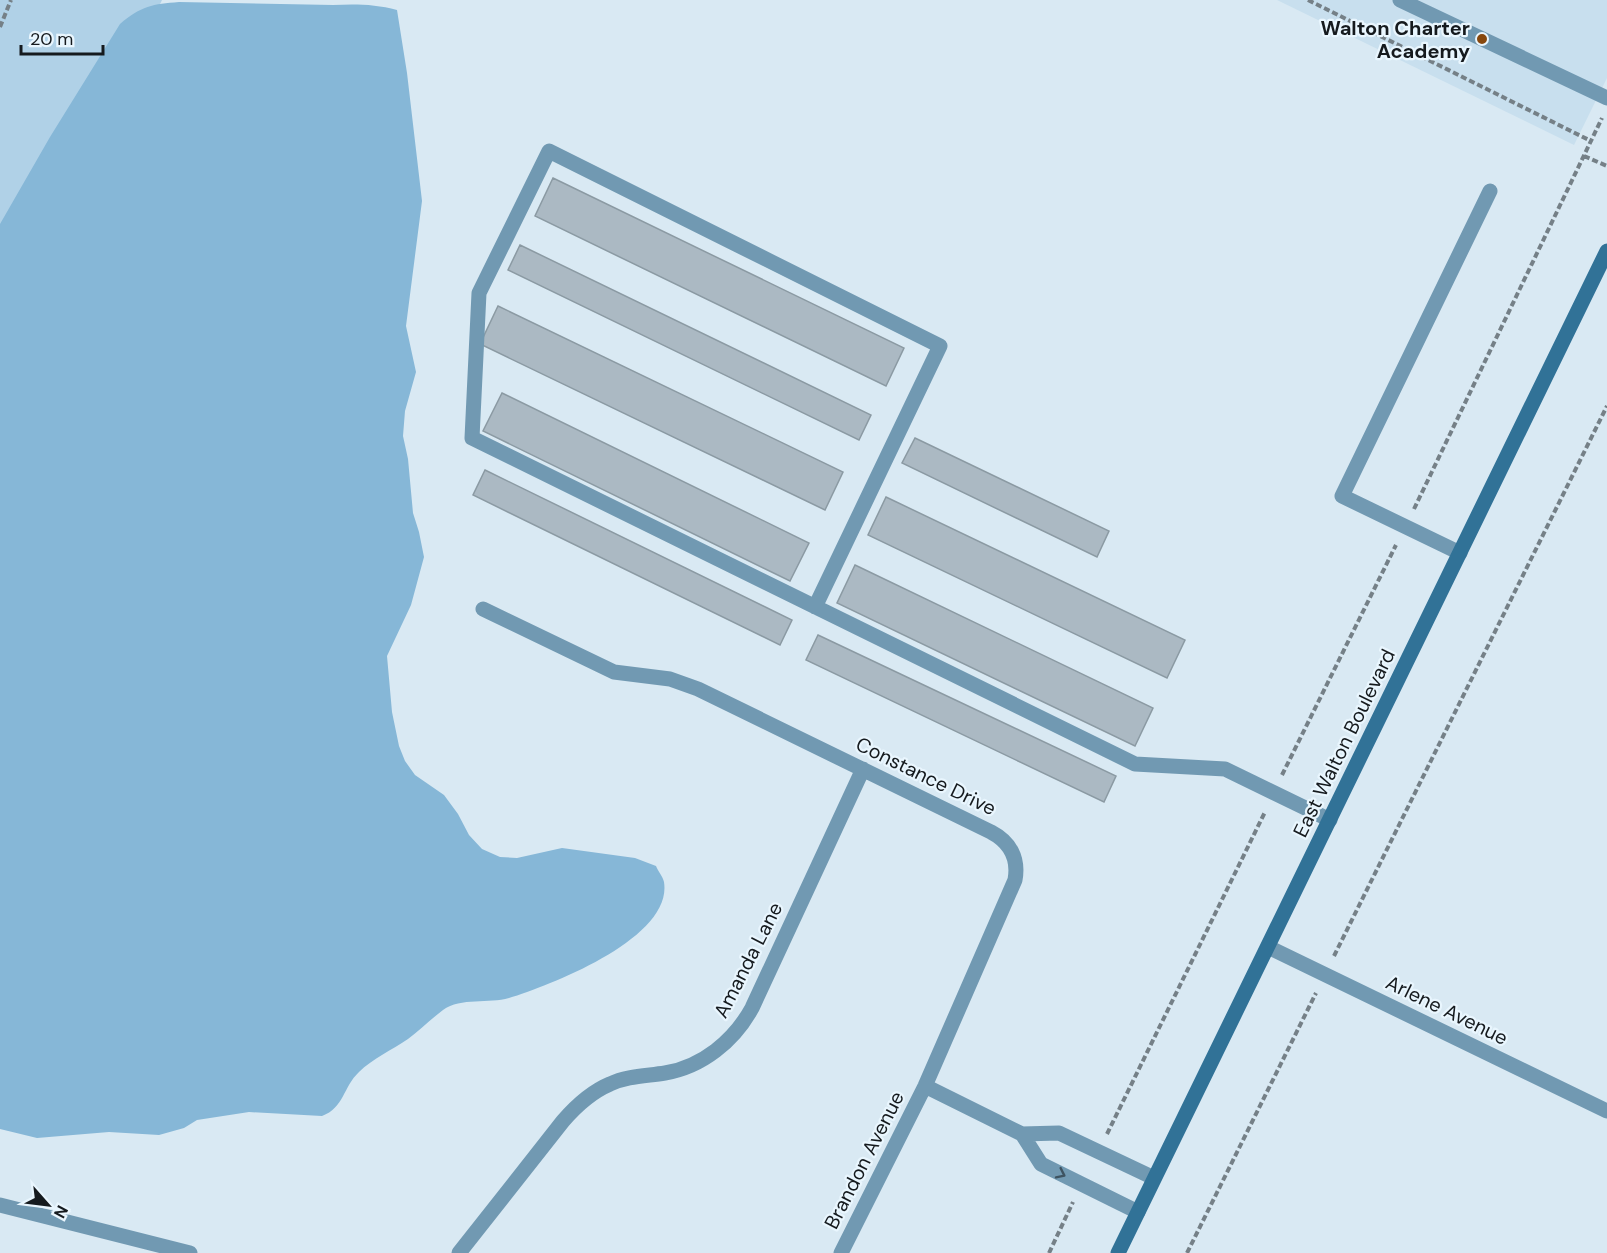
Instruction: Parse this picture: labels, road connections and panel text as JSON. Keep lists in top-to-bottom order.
{
  "streets": {
    "main road": ["East Walton Boulevard"],
    "street": [
      "Constance Drive",
      "Amanda Lane",
      "Arlene Avenue",
      "Brandon Avenue"
    ]
  },
  "crossings": [
    ["East Walton Boulevard", "Arlene Avenue"],
    ["Constance Drive", "Amanda Lane"],
    ["Constance Drive", "Brandon Avenue"]
  ],
  "places": ["Walton Charter Academy"],
  "scale_bar": "20 m",
  "north": "bottom right"
}
